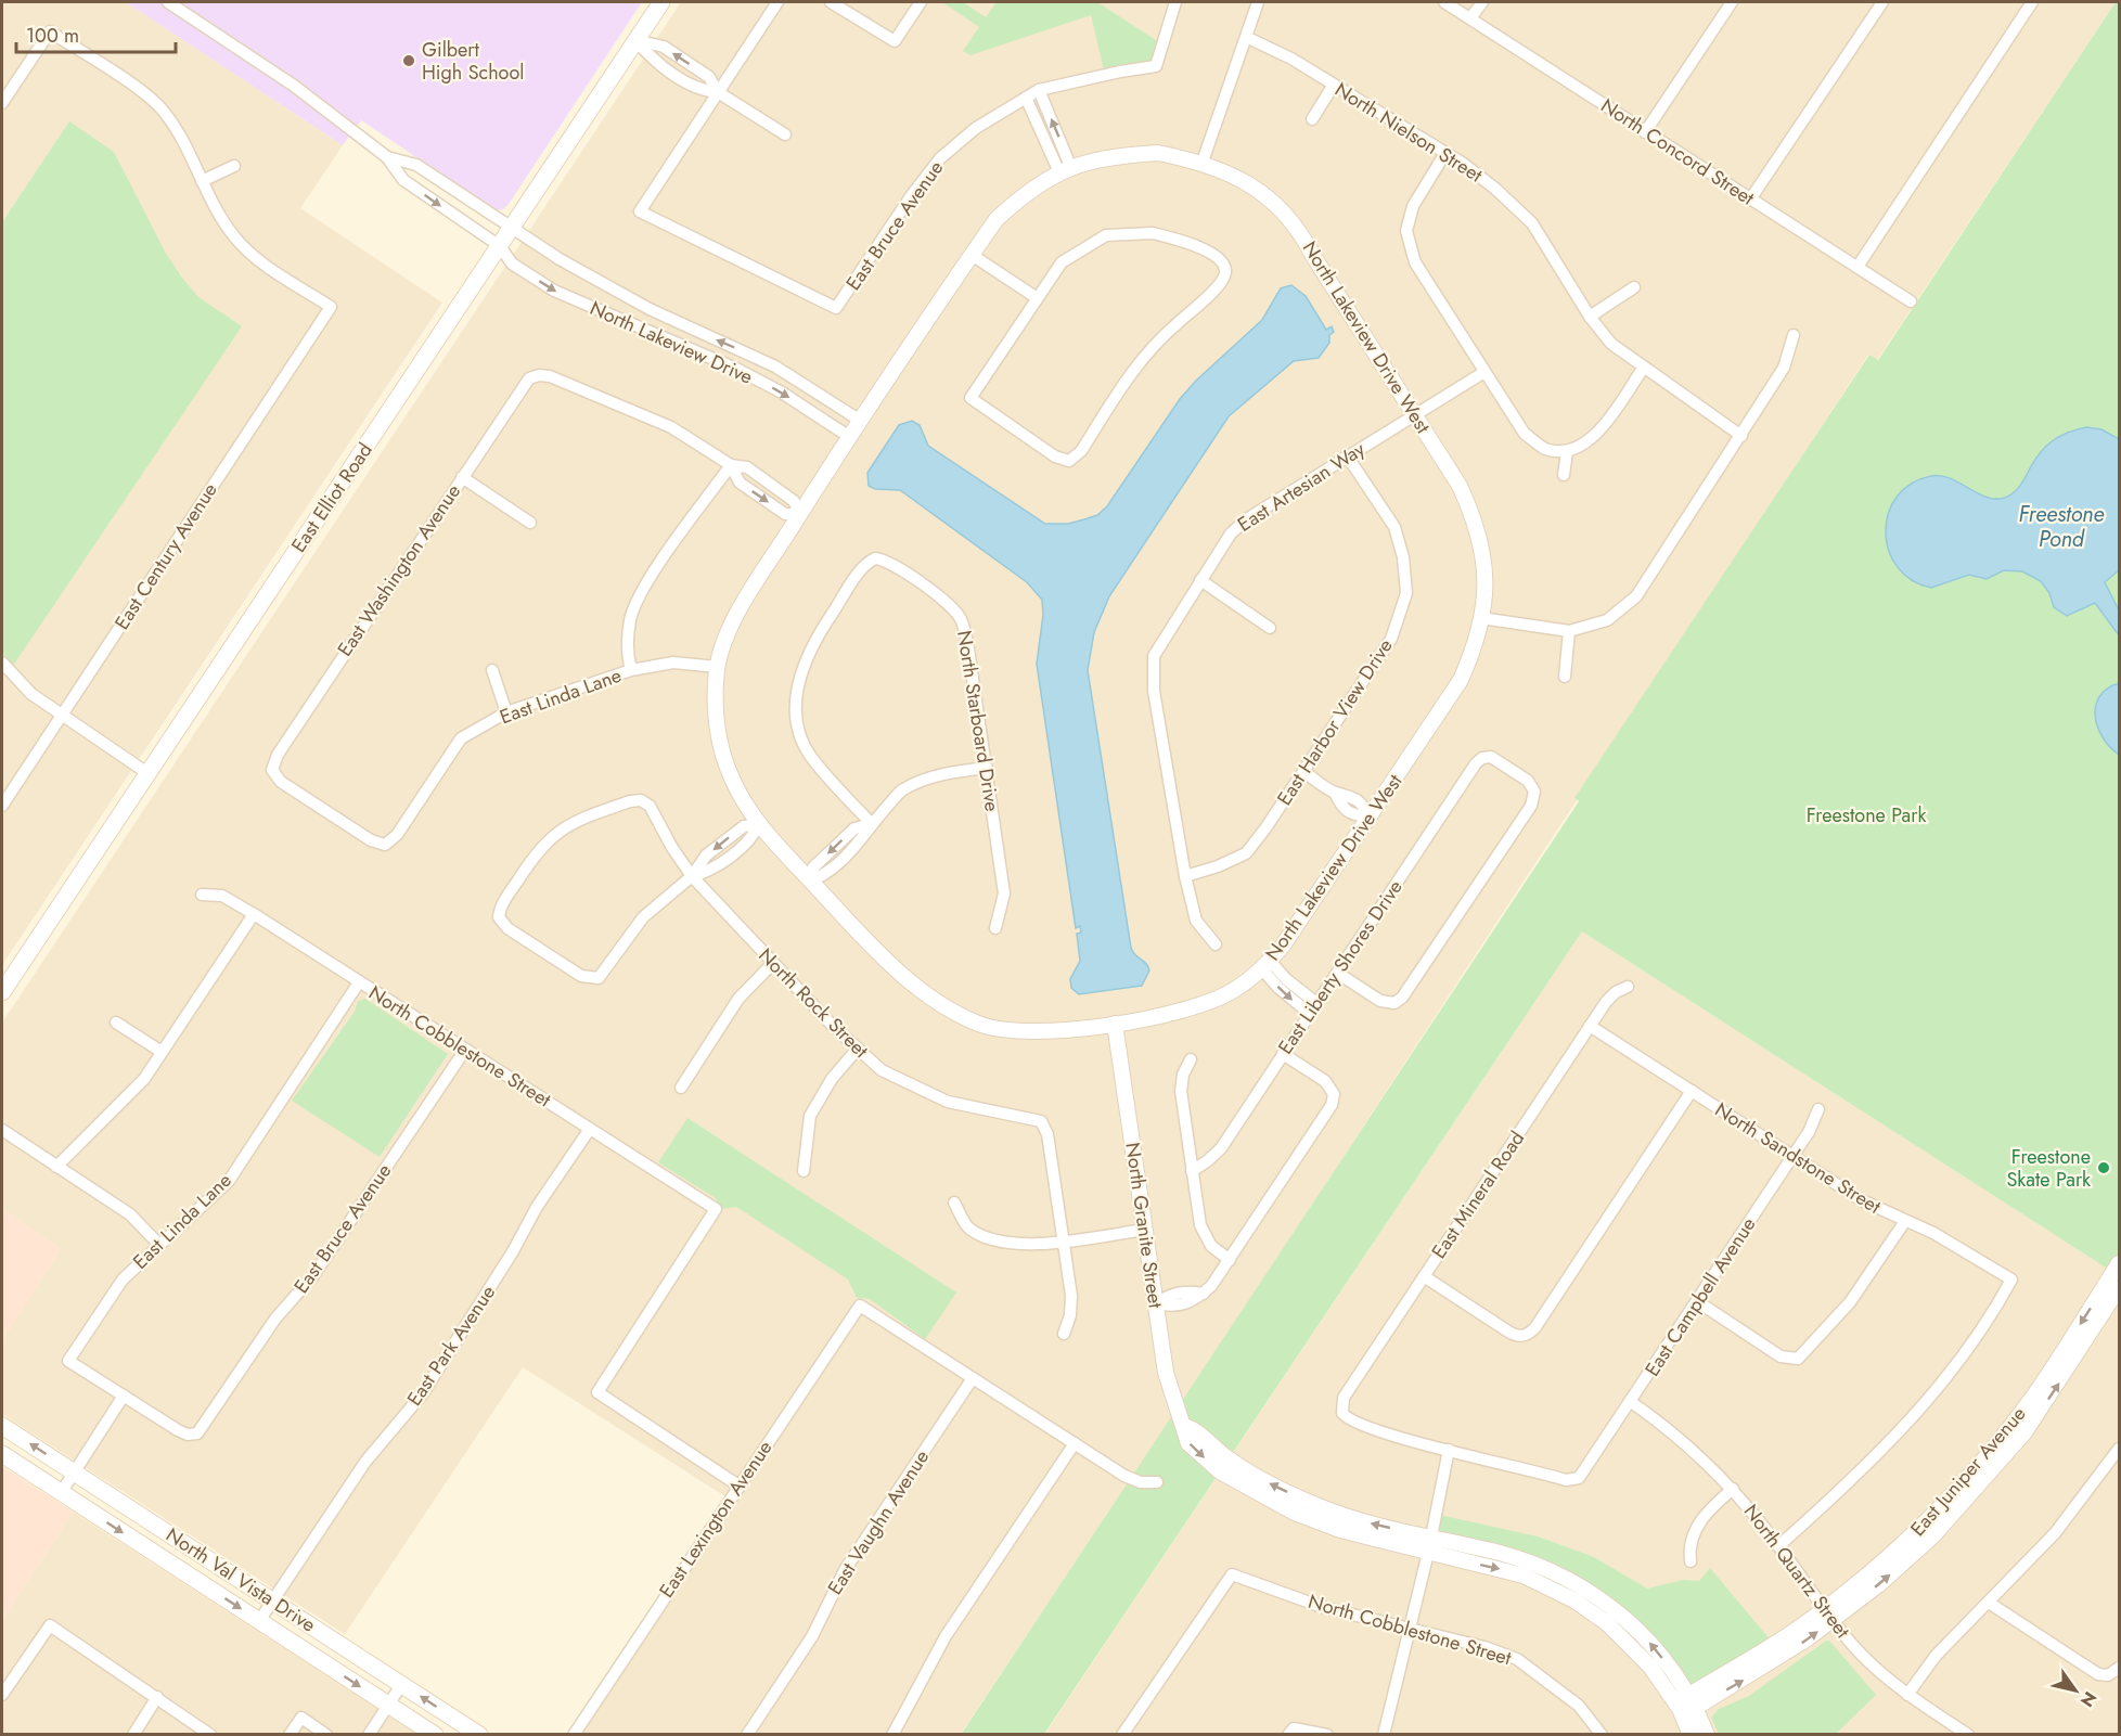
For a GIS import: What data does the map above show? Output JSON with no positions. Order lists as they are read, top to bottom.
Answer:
{
  "streets": {
    "main road": ["East Elliot Road", "North Val Vista Drive"],
    "street": [
      "North Nielson Street",
      "North Concord Street",
      "East Bruce Avenue",
      "North Lakeview Drive West",
      "North Lakeview Drive",
      "East Artesian Way",
      "East Century Avenue",
      "East Washington Avenue",
      "East Linda Lane",
      "North Starboard Drive",
      "East Harbor View Drive",
      "East Liberty Shores Drive",
      "North Rock Street",
      "North Cobblestone Street",
      "North Sandstone Street",
      "East Mineral Road",
      "North Granite Street",
      "East Campbell Avenue",
      "East Park Avenue",
      "East Juniper Avenue",
      "East Lexington Avenue",
      "East Vaughn Avenue",
      "North Quartz Street"
    ]
  },
  "crossings": [
    ["East Bruce Avenue", "East Linda Lane"],
    ["East Bruce Avenue", "North Cobblestone Street"],
    ["North Lakeview Drive West", "North Lakeview Drive"],
    ["North Lakeview Drive West", "East Artesian Way"],
    ["North Lakeview Drive West", "East Linda Lane"],
    ["North Lakeview Drive West", "North Granite Street"],
    ["North Lakeview Drive", "East Elliot Road"],
    ["East Artesian Way", "East Harbor View Drive"],
    ["East Washington Avenue", "East Linda Lane"],
    ["East Linda Lane", "North Cobblestone Street"],
    ["North Cobblestone Street", "East Park Avenue"],
    ["North Cobblestone Street", "East Lexington Avenue"],
    ["North Sandstone Street", "East Mineral Road"],
    ["North Sandstone Street", "East Campbell Avenue"],
    ["North Sandstone Street", "North Quartz Street"],
    ["East Mineral Road", "East Campbell Avenue"],
    ["East Campbell Avenue", "North Quartz Street"],
    ["East Park Avenue", "North Val Vista Drive"],
    ["East Juniper Avenue", "North Quartz Street"],
    ["East Lexington Avenue", "East Vaughn Avenue"]
  ],
  "water": ["Freestone Pond"],
  "parks": ["Freestone Park"],
  "places": ["Gilbert High School", "Freestone Skate Park"],
  "scale_bar": "100 m",
  "north": "bottom right"
}
